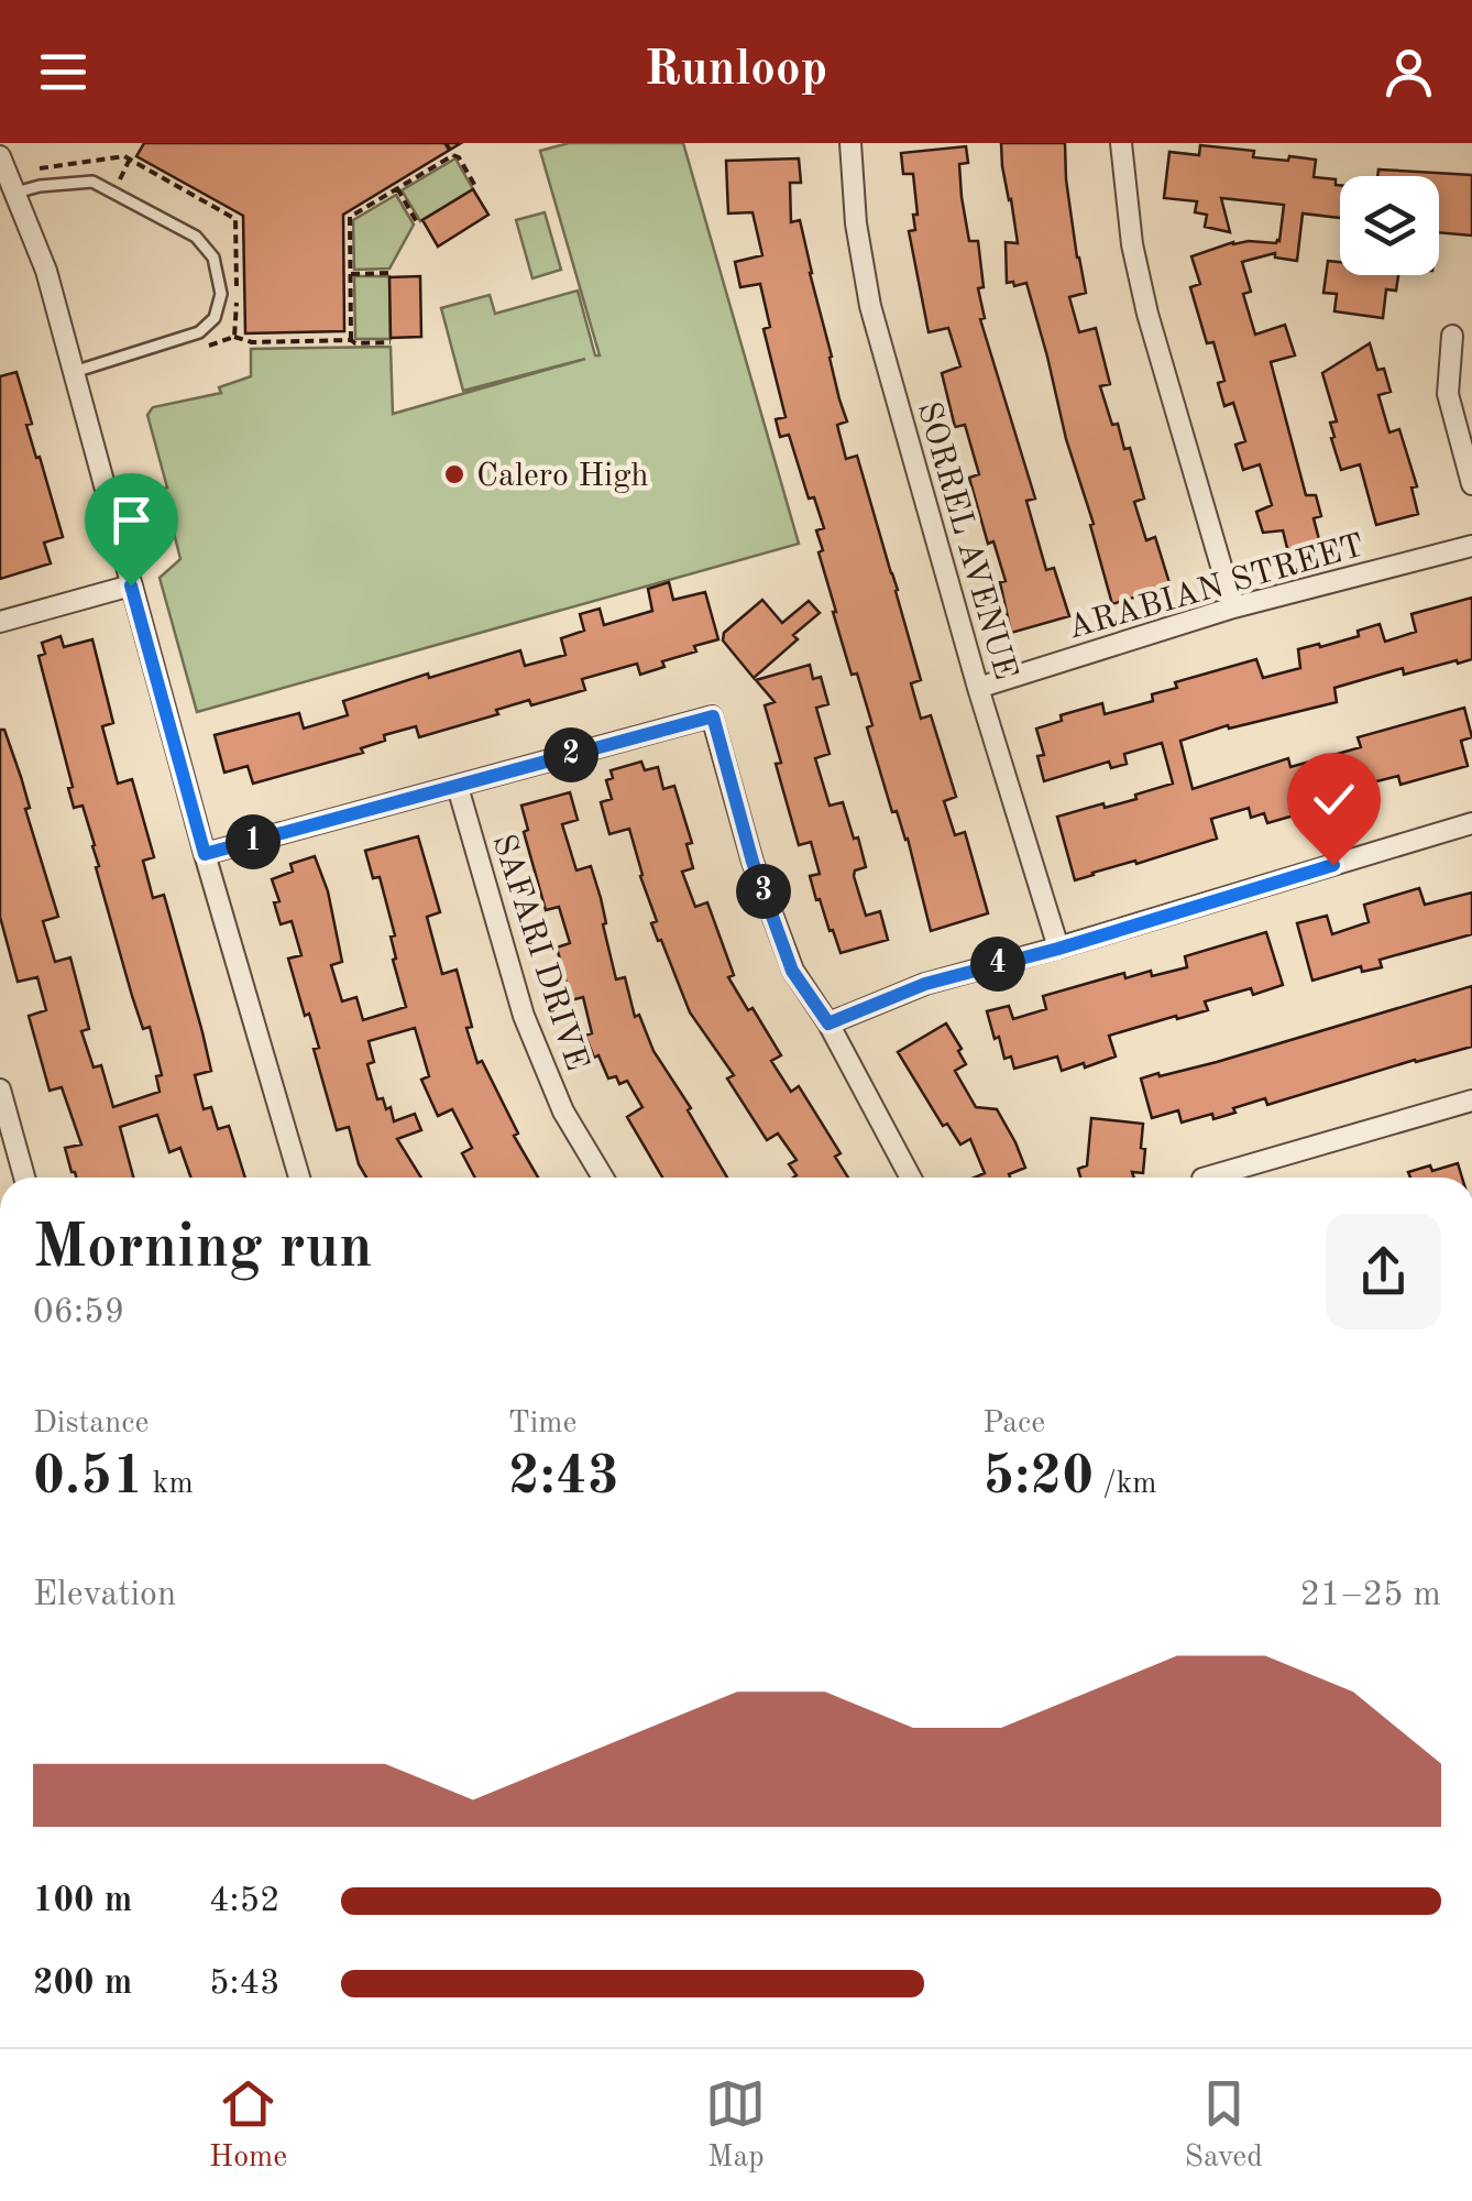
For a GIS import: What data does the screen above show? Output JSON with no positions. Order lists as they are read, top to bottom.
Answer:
{
  "streets": {
    "street": ["SORREL AVENUE", "ARABIAN STREET", "SAFARI DRIVE"]
  },
  "crossings": [
    ["SORREL AVENUE", "ARABIAN STREET"]
  ],
  "places": ["Calero High"],
  "page": {
    "header": "Runloop",
    "pins": [
      "2",
      "1",
      "3",
      "4"
    ],
    "heading": ["Morning run", "06:59"],
    "stats": [
      ["Distance", "0.51 km"],
      ["Time", "2:43"],
      ["Pace", "5:20 /km"]
    ],
    "chart": ["Elevation", "21–25 m"],
    "list": [
      {
        "name": "100 m",
        "note": "4:52"
      },
      {
        "name": "200 m",
        "note": "5:43"
      }
    ],
    "tabs": ["Home", "Map", "Saved"]
  }
}
